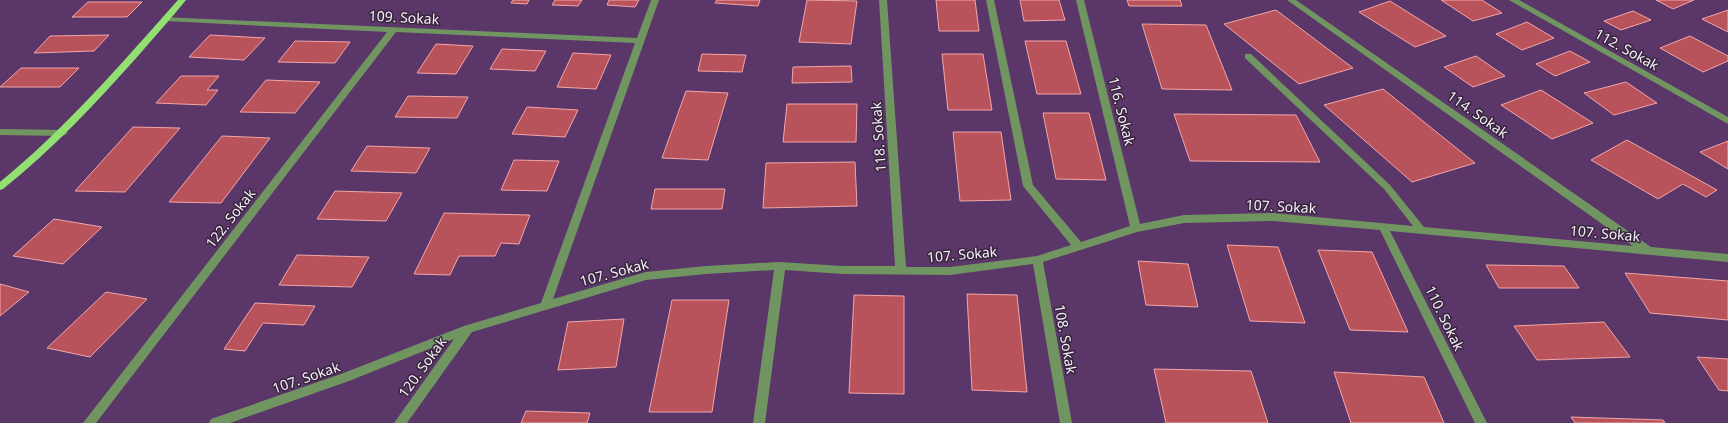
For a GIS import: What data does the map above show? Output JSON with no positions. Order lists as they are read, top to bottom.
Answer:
{
  "streets": {
    "street": [
      "109. Sokak",
      "112. Sokak",
      "116. Sokak",
      "114. Sokak",
      "118. Sokak",
      "107. Sokak",
      "122. Sokak",
      "110. Sokak",
      "108. Sokak",
      "120. Sokak"
    ]
  },
  "crossings": [
    ["109. Sokak", "122. Sokak"],
    ["116. Sokak", "107. Sokak"],
    ["114. Sokak", "107. Sokak"],
    ["118. Sokak", "107. Sokak"],
    ["107. Sokak", "110. Sokak"],
    ["107. Sokak", "108. Sokak"],
    ["107. Sokak", "120. Sokak"]
  ]
}
